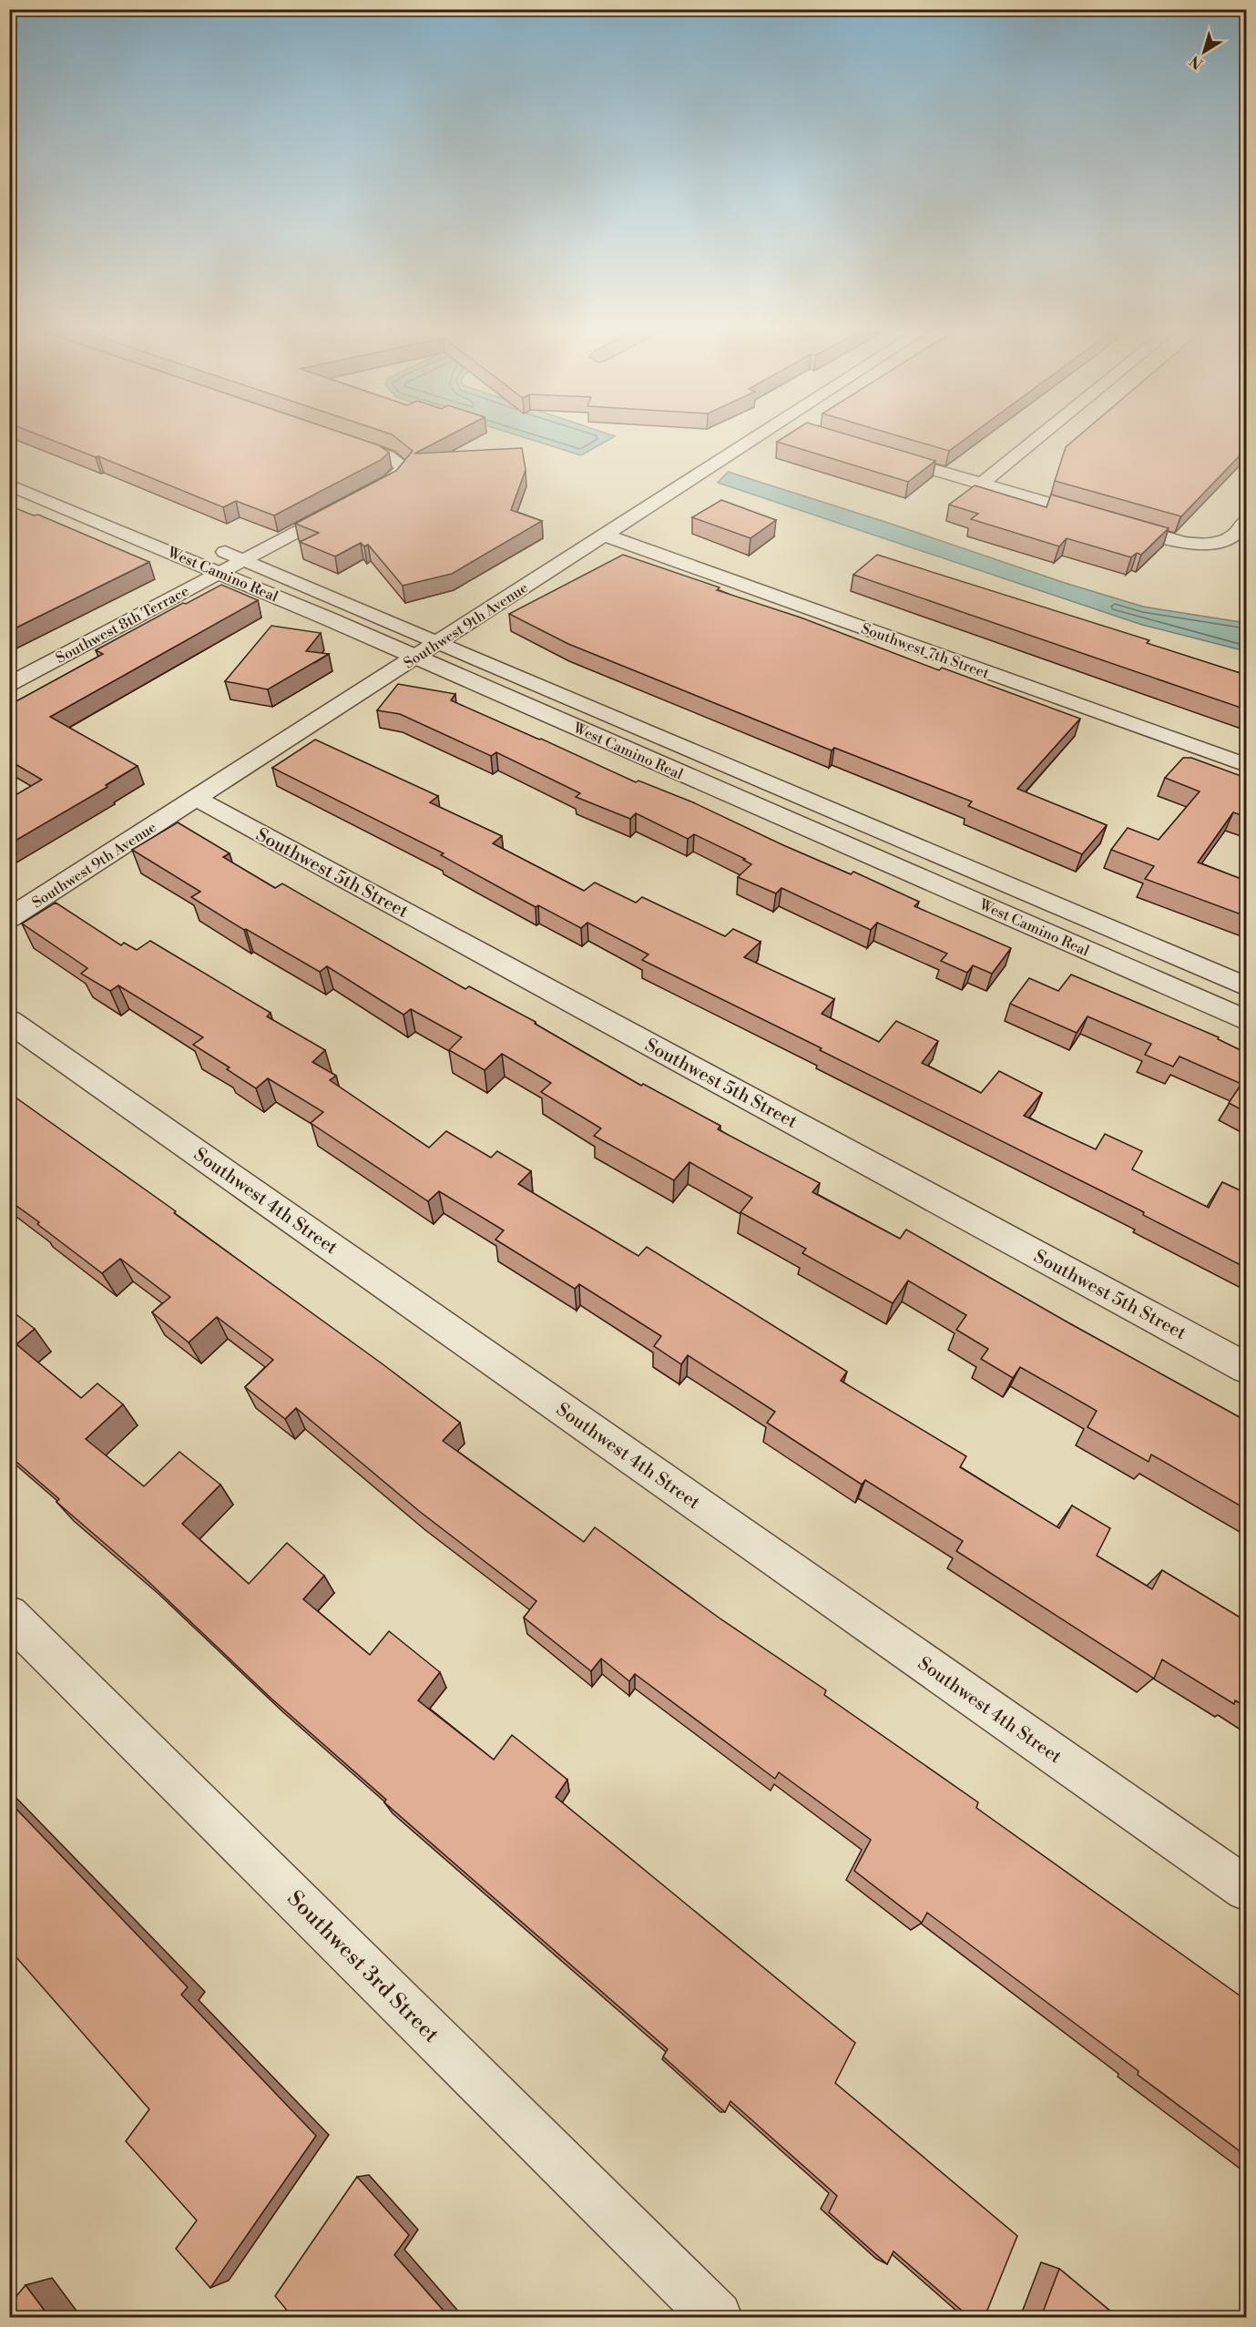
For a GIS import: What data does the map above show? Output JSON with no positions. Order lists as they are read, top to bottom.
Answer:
{
  "streets": {
    "street": [
      "West Camino Real",
      "Southwest 8th Terrace",
      "Southwest 9th Avenue",
      "Southwest 7th Street",
      "Southwest 5th Street",
      "Southwest 4th Street",
      "Southwest 3rd Street"
    ]
  },
  "crossings": [
    ["West Camino Real", "Southwest 8th Terrace"],
    ["West Camino Real", "Southwest 9th Avenue"],
    ["Southwest 9th Avenue", "Southwest 7th Street"],
    ["Southwest 9th Avenue", "Southwest 5th Street"]
  ],
  "north": "bottom left"
}
